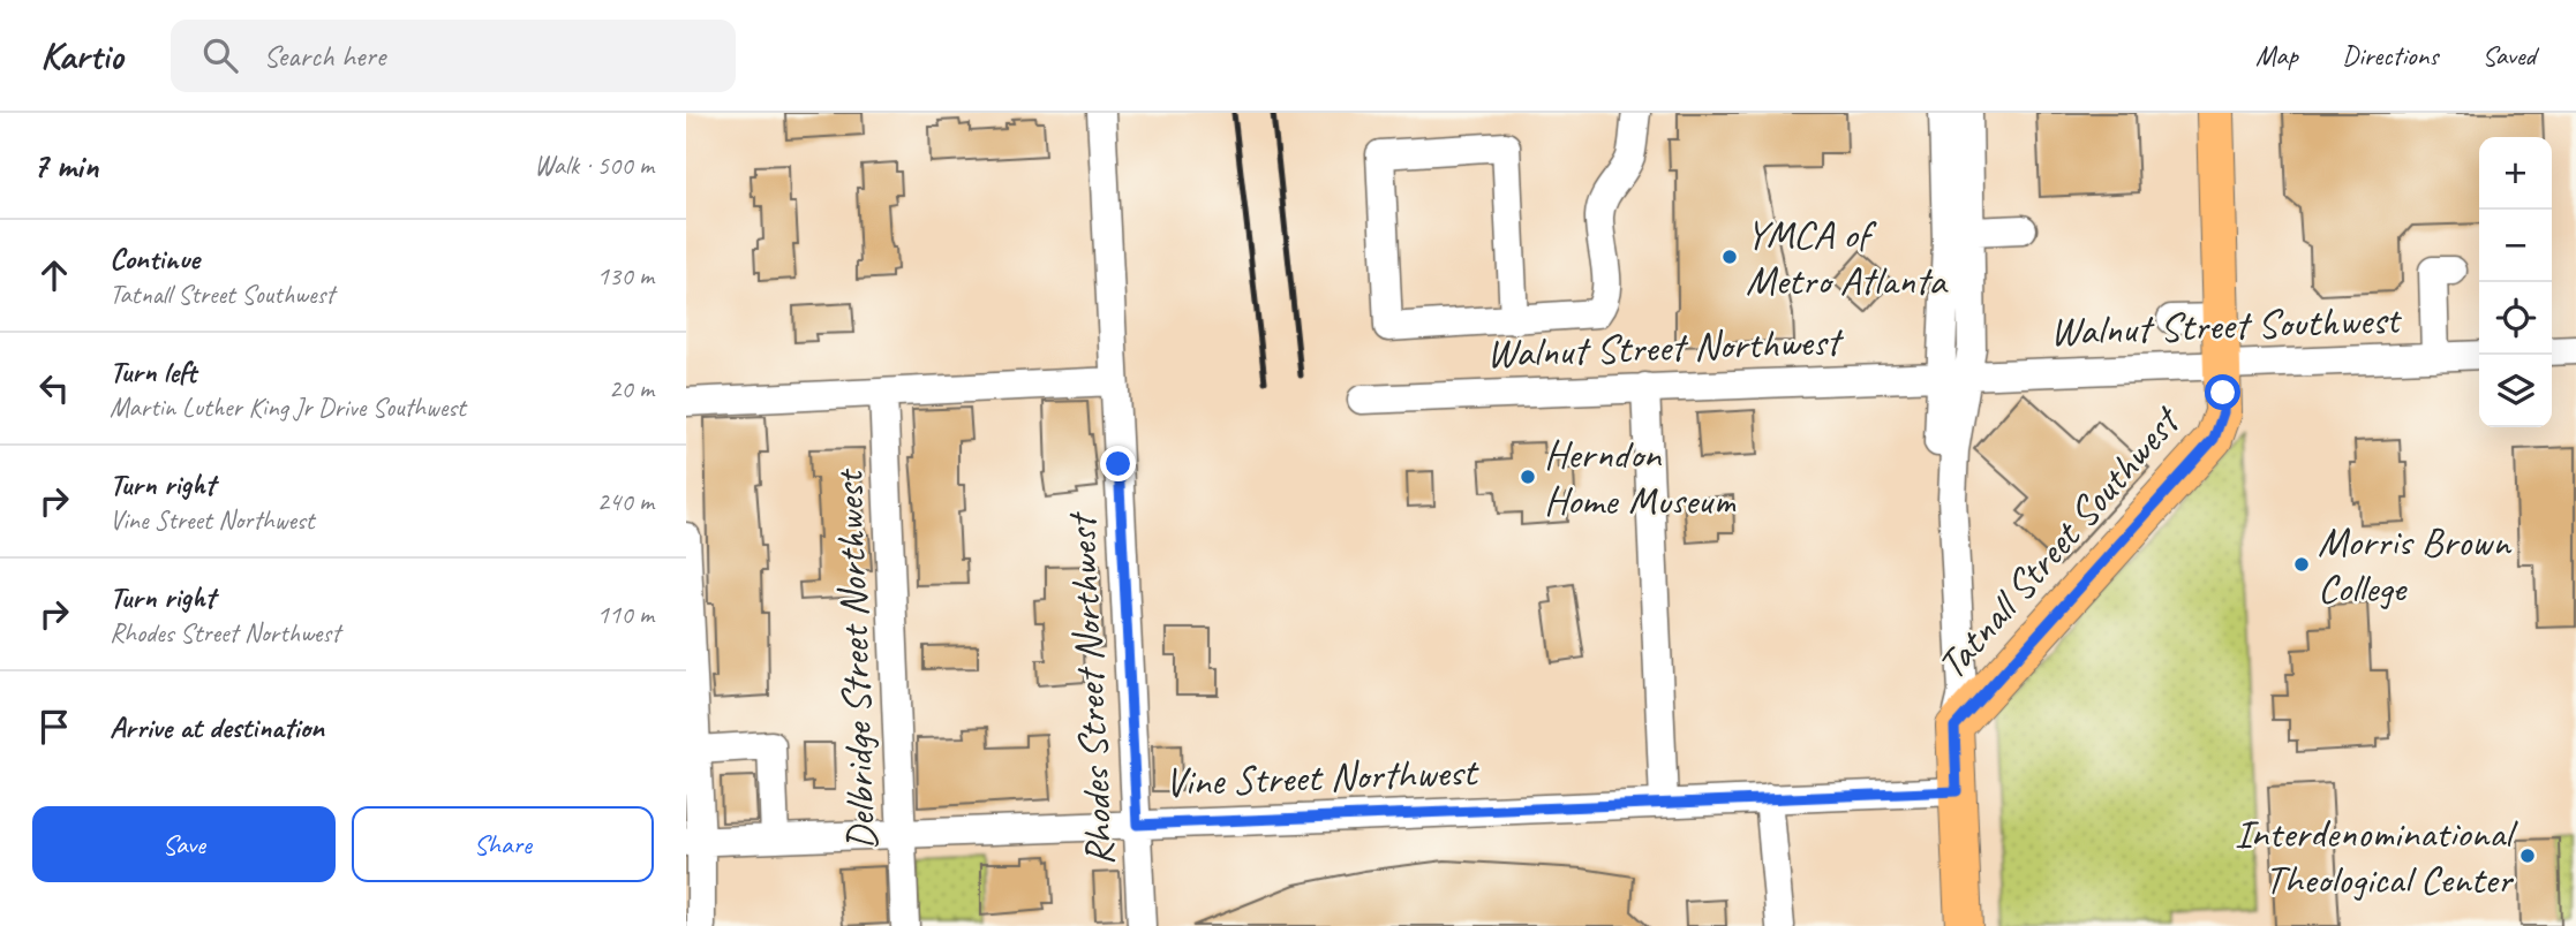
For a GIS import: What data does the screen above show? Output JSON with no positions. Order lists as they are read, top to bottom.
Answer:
{
  "streets": {
    "main road": ["Tatnall Street Southwest"],
    "street": [
      "Walnut Street Southwest",
      "Walnut Street Northwest",
      "Delbridge Street Northwest",
      "Rhodes Street Northwest",
      "Vine Street Northwest"
    ]
  },
  "crossings": [
    ["Walnut Street Southwest", "Walnut Street Northwest"],
    ["Walnut Street Southwest", "Tatnall Street Southwest"],
    ["Delbridge Street Northwest", "Vine Street Northwest"],
    ["Rhodes Street Northwest", "Vine Street Northwest"]
  ],
  "places": [
    "YMCA of Metro Atlanta",
    "Herndon Home Museum",
    "Morris Brown College",
    "Interdenominational Theological Center"
  ],
  "page": {
    "header": "Kartio",
    "search": "Search here",
    "nav": ["Map", "Directions", "Saved"],
    "heading": ["7 min", "Walk · 500 m"],
    "map_buttons": ["+", "−"],
    "list": [
      ["Continue", "Tatnall Street Southwest", "130 m"],
      ["Turn left", "Martin Luther King Jr Drive Southwest", "20 m"],
      ["Turn right", "Vine Street Northwest", "240 m"],
      ["Turn right", "Rhodes Street Northwest", "110 m"],
      "Arrive at destination"
    ],
    "buttons": ["Save", "Share"]
  }
}
